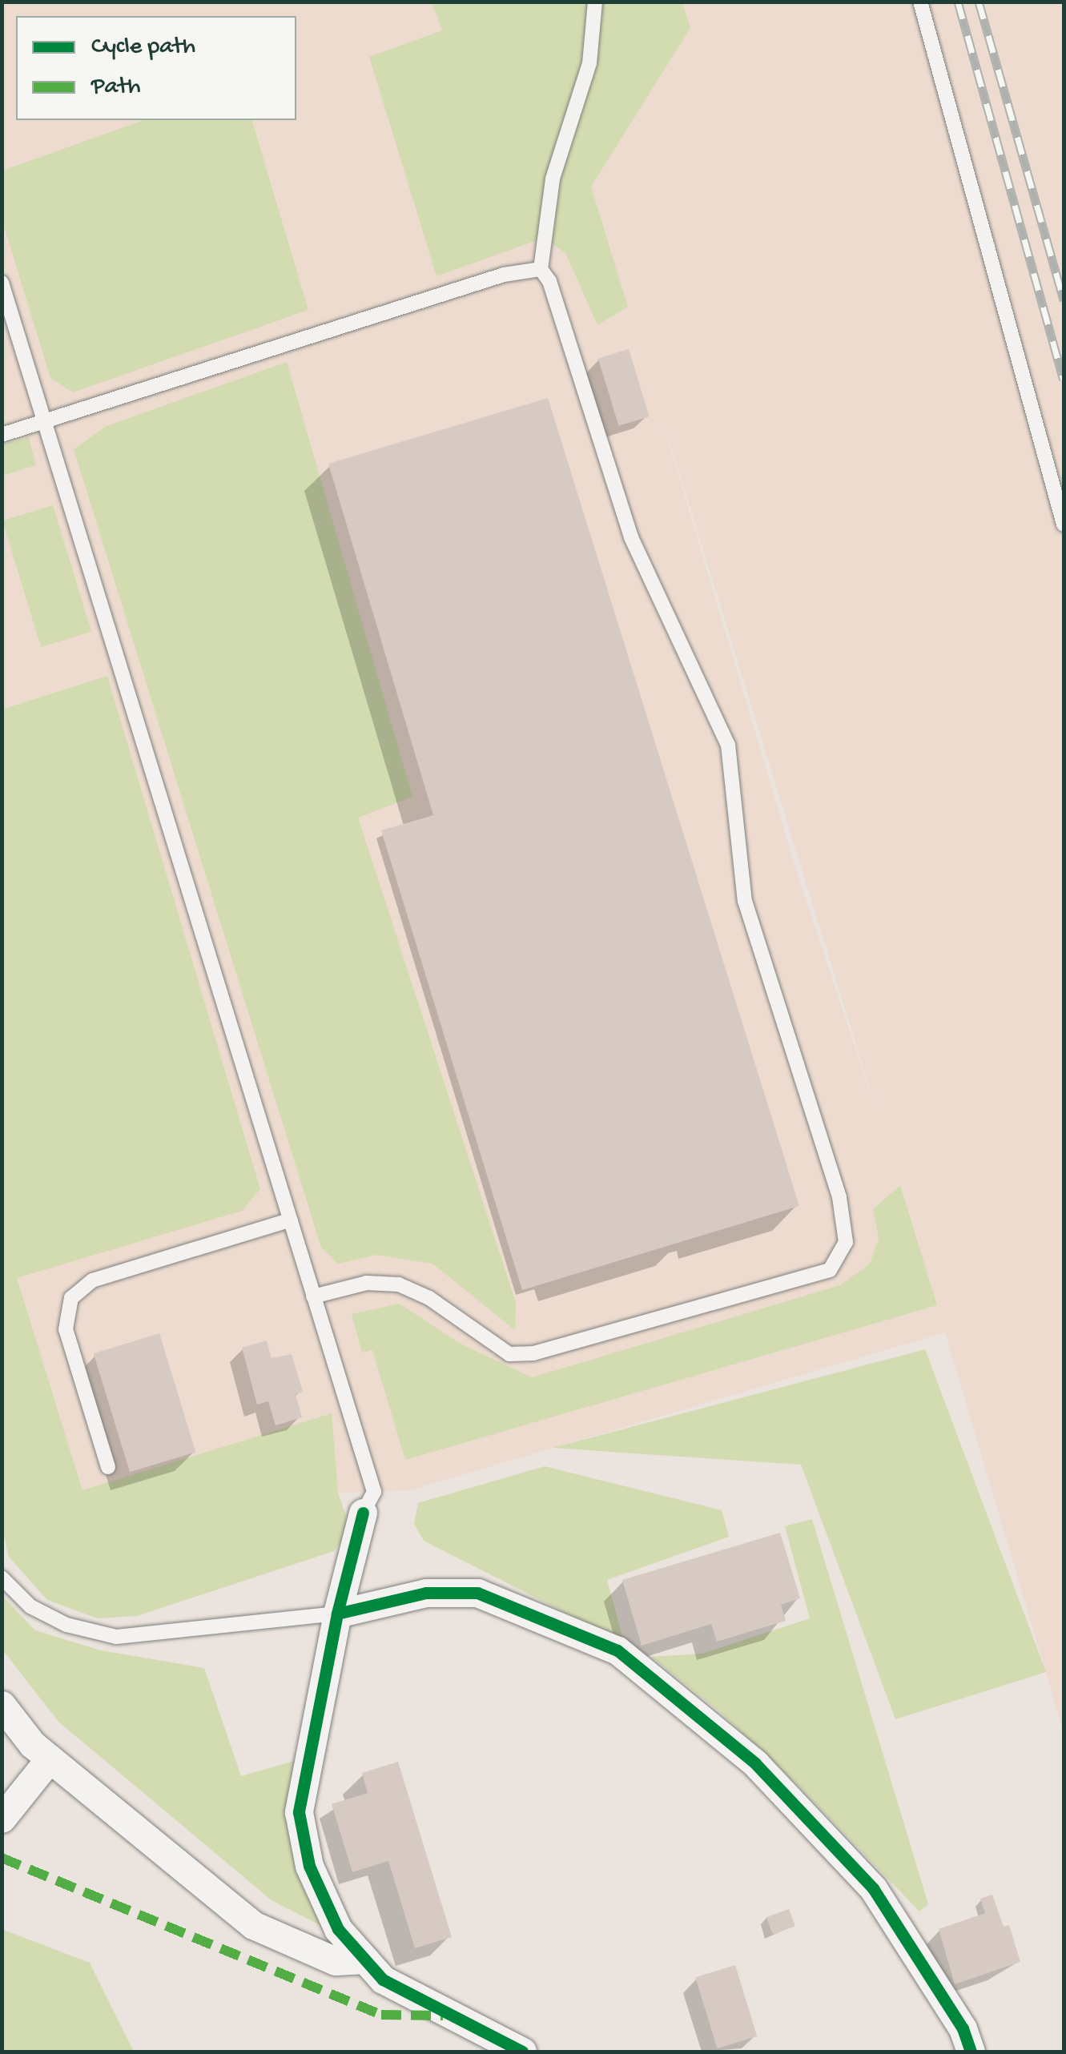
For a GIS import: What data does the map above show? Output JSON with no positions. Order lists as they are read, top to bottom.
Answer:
{
  "legend": ["Cycle path", "Path"]
}
